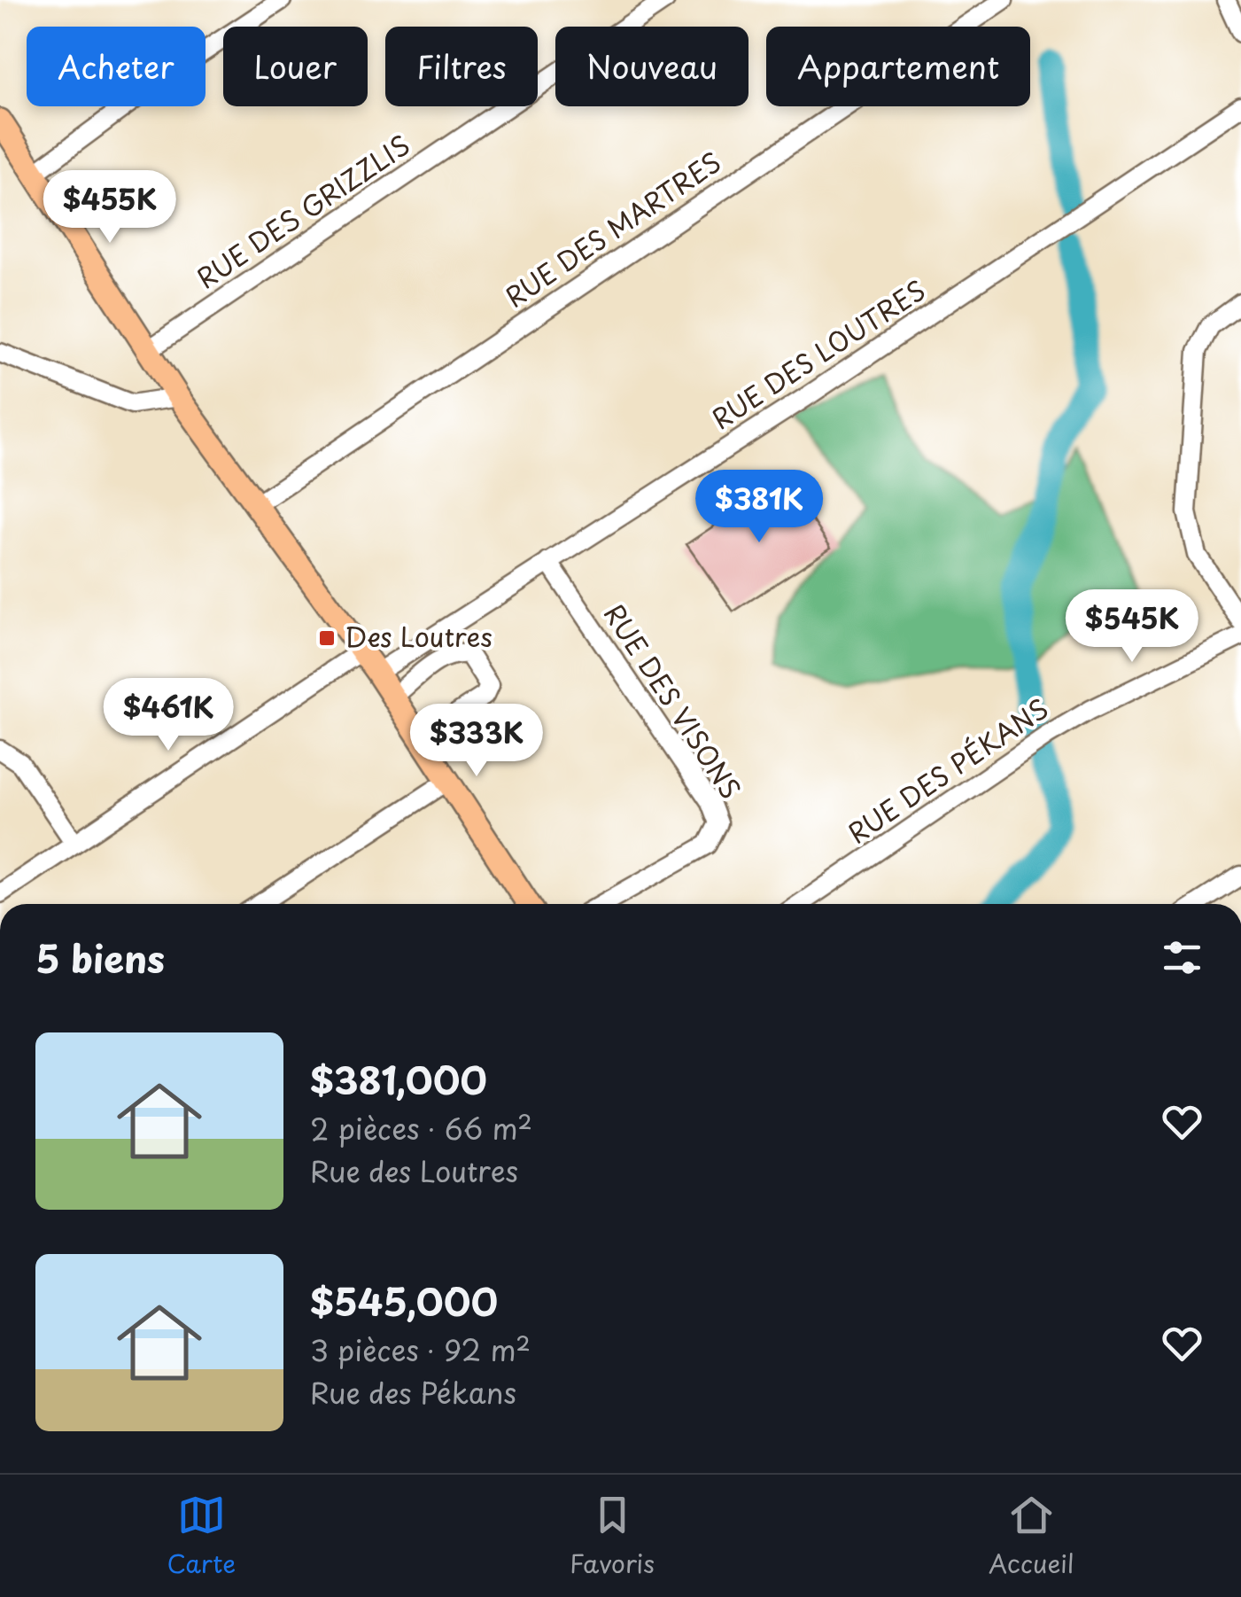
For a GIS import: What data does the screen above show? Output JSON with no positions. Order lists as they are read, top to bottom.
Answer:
{
  "streets": {
    "street": [
      "RUE DES GRIZZLIS",
      "RUE DES MARTRES",
      "RUE DES LOUTRES",
      "RUE DES VISONS",
      "RUE DES PÉKANS"
    ]
  },
  "crossings": [
    ["RUE DES LOUTRES", "RUE DES VISONS"]
  ],
  "places": {
    "transit": ["Des Loutres"]
  },
  "page": {
    "chip": [
      "Acheter",
      "Louer",
      "Filtres",
      "Nouveau",
      "Appartement"
    ],
    "price": [
      "$455K",
      "$381K",
      "$545K",
      "$461K",
      "$333K"
    ],
    "heading": "5 biens",
    "list": [
      {
        "name": "$381,000",
        "note": "2 pièces · 66 m² · Rue des Loutres"
      },
      {
        "name": "$545,000",
        "note": "3 pièces · 92 m² · Rue des Pékans"
      }
    ],
    "tabs": ["Carte", "Favoris", "Accueil"]
  }
}
